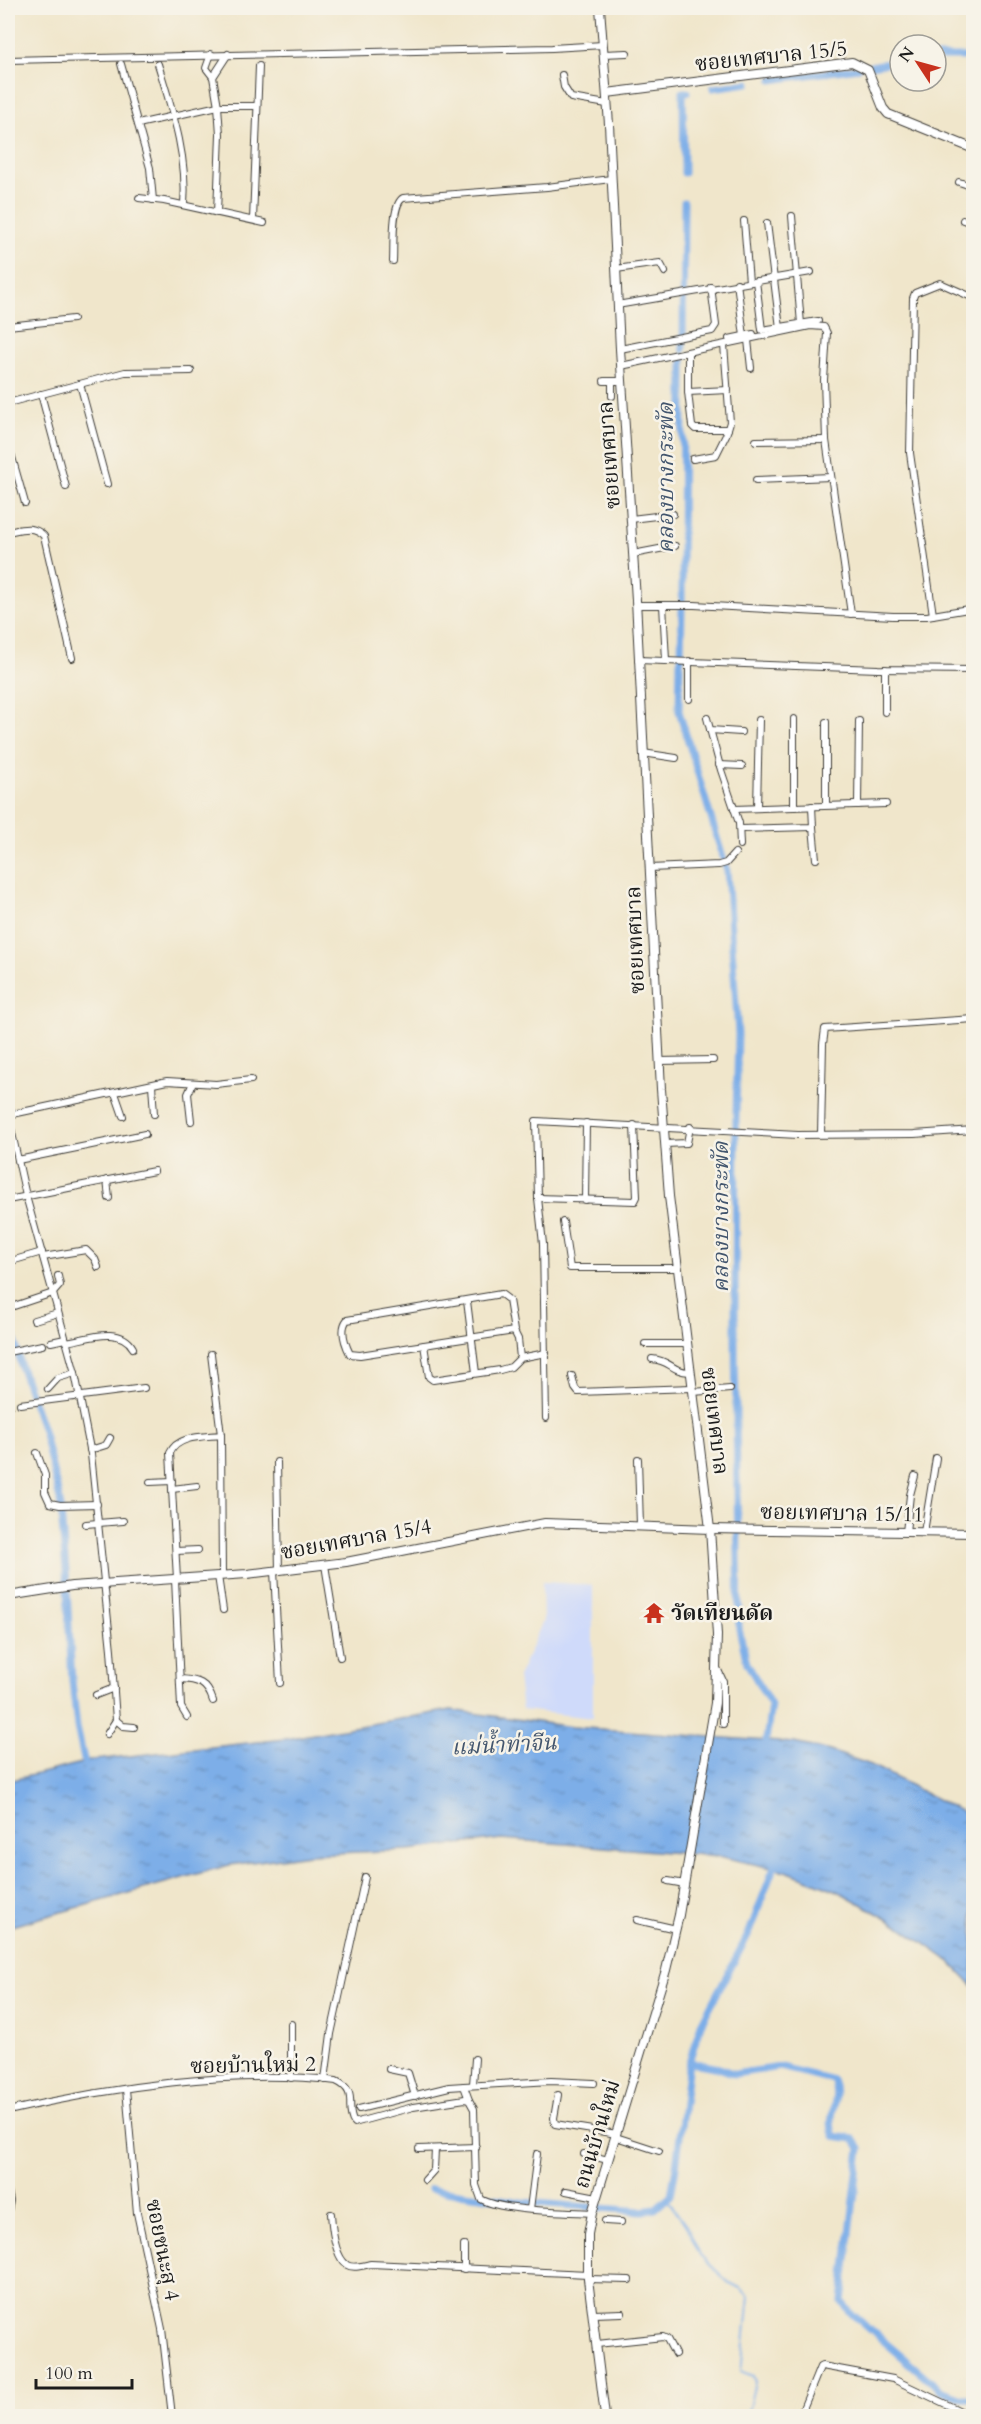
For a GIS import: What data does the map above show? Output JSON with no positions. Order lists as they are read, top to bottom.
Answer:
{
  "streets": {
    "street": [
      "ซอยเทศบาล 15/5",
      "ซอยเทศบาล",
      "ซอยเทศบาล 15/11",
      "ซอยเทศบาล 15/4",
      "ซอยบ้านใหม่ 2",
      "ถนนบ้านใหม่",
      "ซอยชนะสุ 4"
    ]
  },
  "crossings": [
    ["ซอยเทศบาล 15/5", "ซอยเทศบาล"],
    ["ซอยเทศบาล", "ซอยเทศบาล 15/11"],
    ["ซอยเทศบาล", "ซอยเทศบาล 15/4"],
    ["ซอยเทศบาล", "ถนนบ้านใหม่"],
    ["ซอยเทศบาล 15/11", "ซอยเทศบาล 15/4"],
    ["ซอยบ้านใหม่ 2", "ซอยชนะสุ 4"]
  ],
  "water": ["คลองบางกระพัด", "แม่น้ำท่าจีน"],
  "places": {
    "temple": ["วัดเทียนดัด"]
  },
  "scale_bar": "100 m",
  "north": "top left"
}
